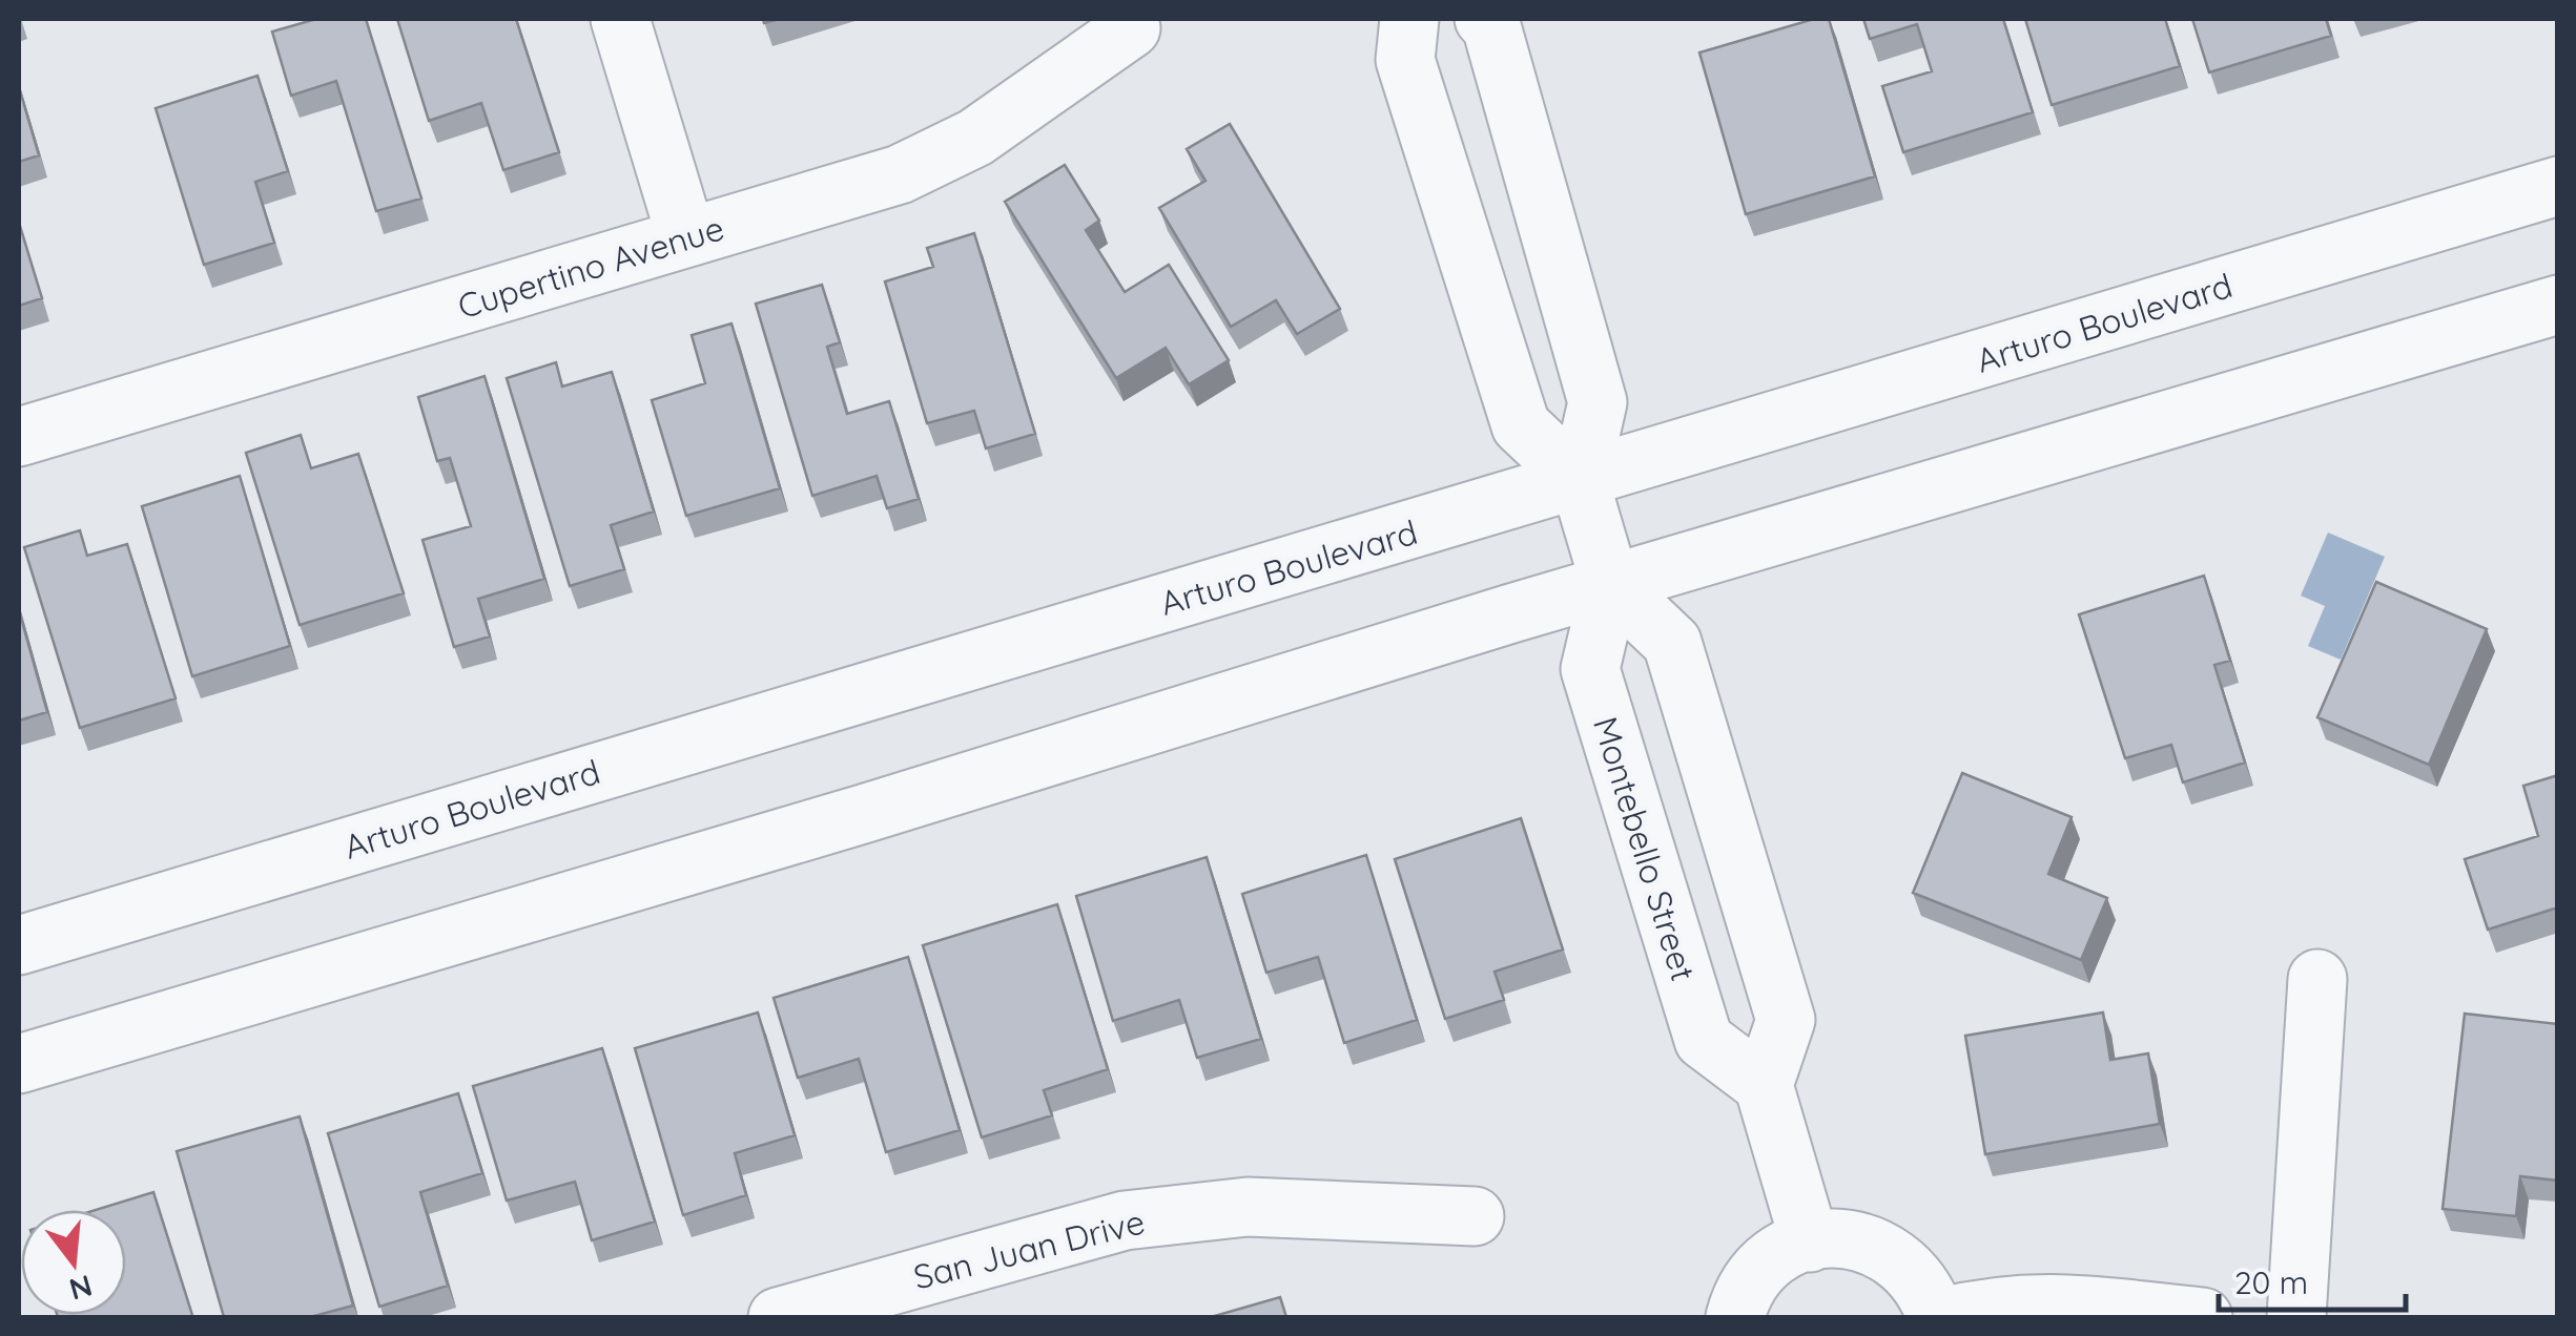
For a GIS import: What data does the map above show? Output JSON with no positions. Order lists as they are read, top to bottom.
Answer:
{
  "streets": {
    "street": [
      "Cupertino Avenue",
      "Arturo Boulevard",
      "Montebello Street",
      "San Juan Drive"
    ]
  },
  "crossings": [
    ["Arturo Boulevard", "Montebello Street"]
  ],
  "scale_bar": "20 m",
  "north": "bottom"
}
